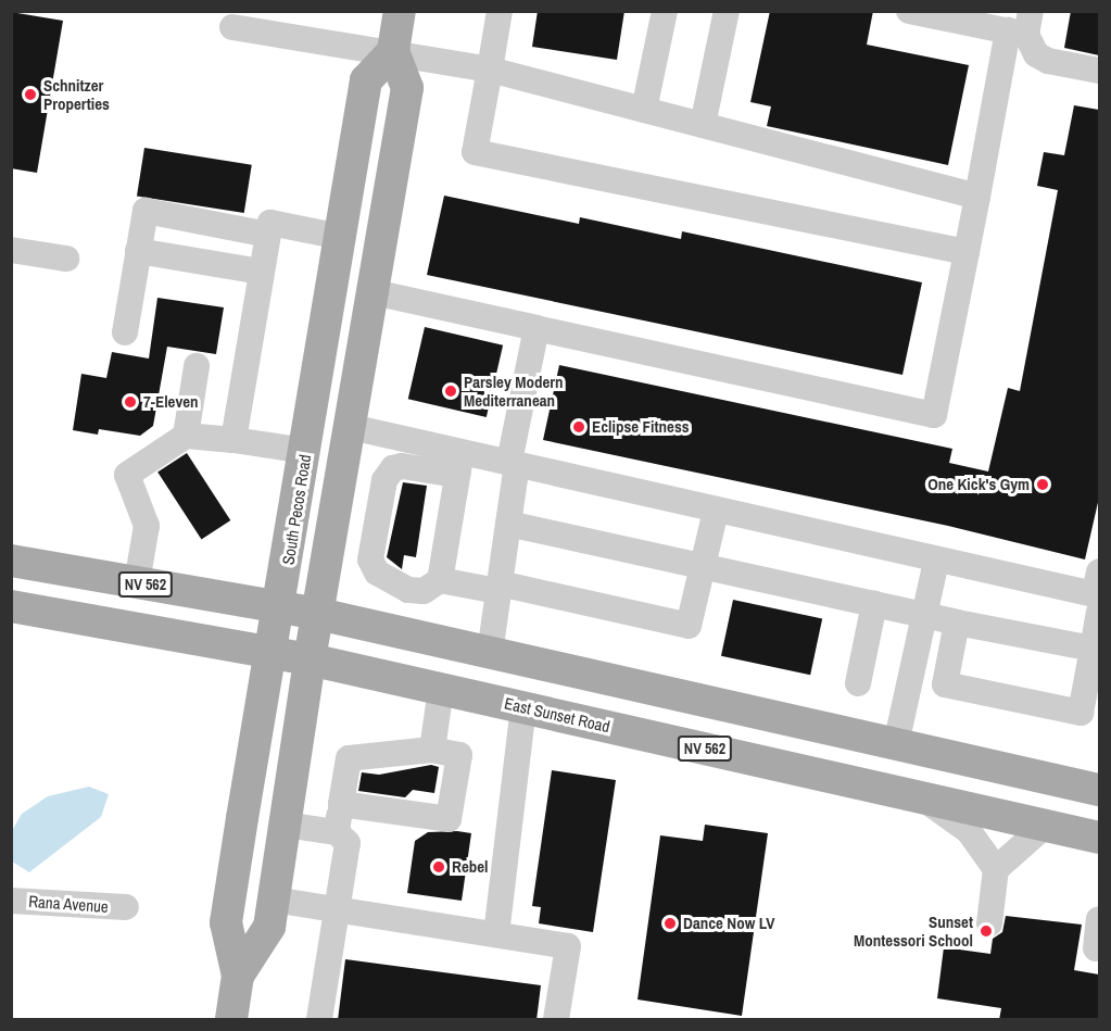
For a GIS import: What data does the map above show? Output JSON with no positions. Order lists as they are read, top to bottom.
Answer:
{
  "streets": {
    "main road": ["South Pecos Road", "NV 562", "East Sunset Road"],
    "street": ["Rana Avenue"]
  },
  "crossings": [
    ["South Pecos Road", "NV 562"],
    ["South Pecos Road", "East Sunset Road"]
  ],
  "places": [
    "Schnitzer Properties",
    "Parsley Modern Mediterranean",
    "7-Eleven",
    "Eclipse Fitness",
    "One Kick's Gym",
    "Rebel",
    "Dance Now LV",
    "Sunset Montessori School"
  ]
}
